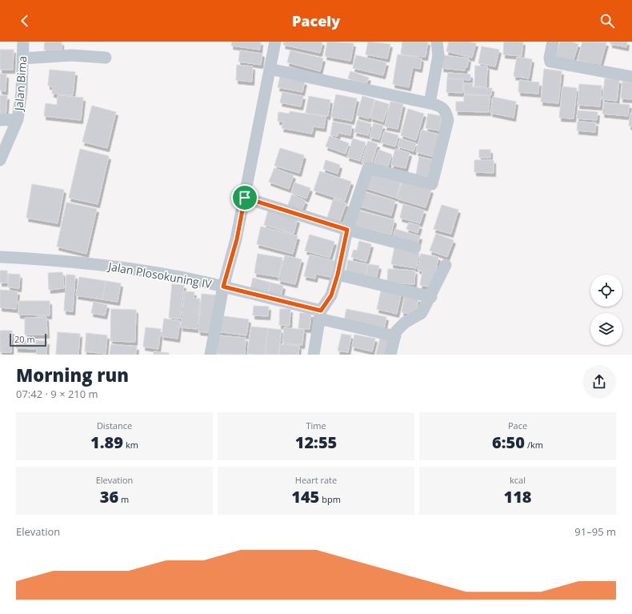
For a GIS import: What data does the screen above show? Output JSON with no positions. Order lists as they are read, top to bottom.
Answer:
{
  "streets": {
    "street": ["Jalan Bima", "Jalan Plosokuning IV"]
  },
  "scale_bar": "20 m",
  "page": {
    "header": "Pacely",
    "scale": "20 m",
    "heading": ["Morning run", "07:42 · 9 × 210 m"],
    "stats": [
      ["Distance", "1.89 km"],
      ["Time", "12:55"],
      ["Pace", "6:50 /km"],
      ["Elevation", "36 m"],
      ["Heart rate", "145 bpm"],
      ["kcal", "118"]
    ],
    "chart": ["Elevation", "91–95 m"]
  }
}
